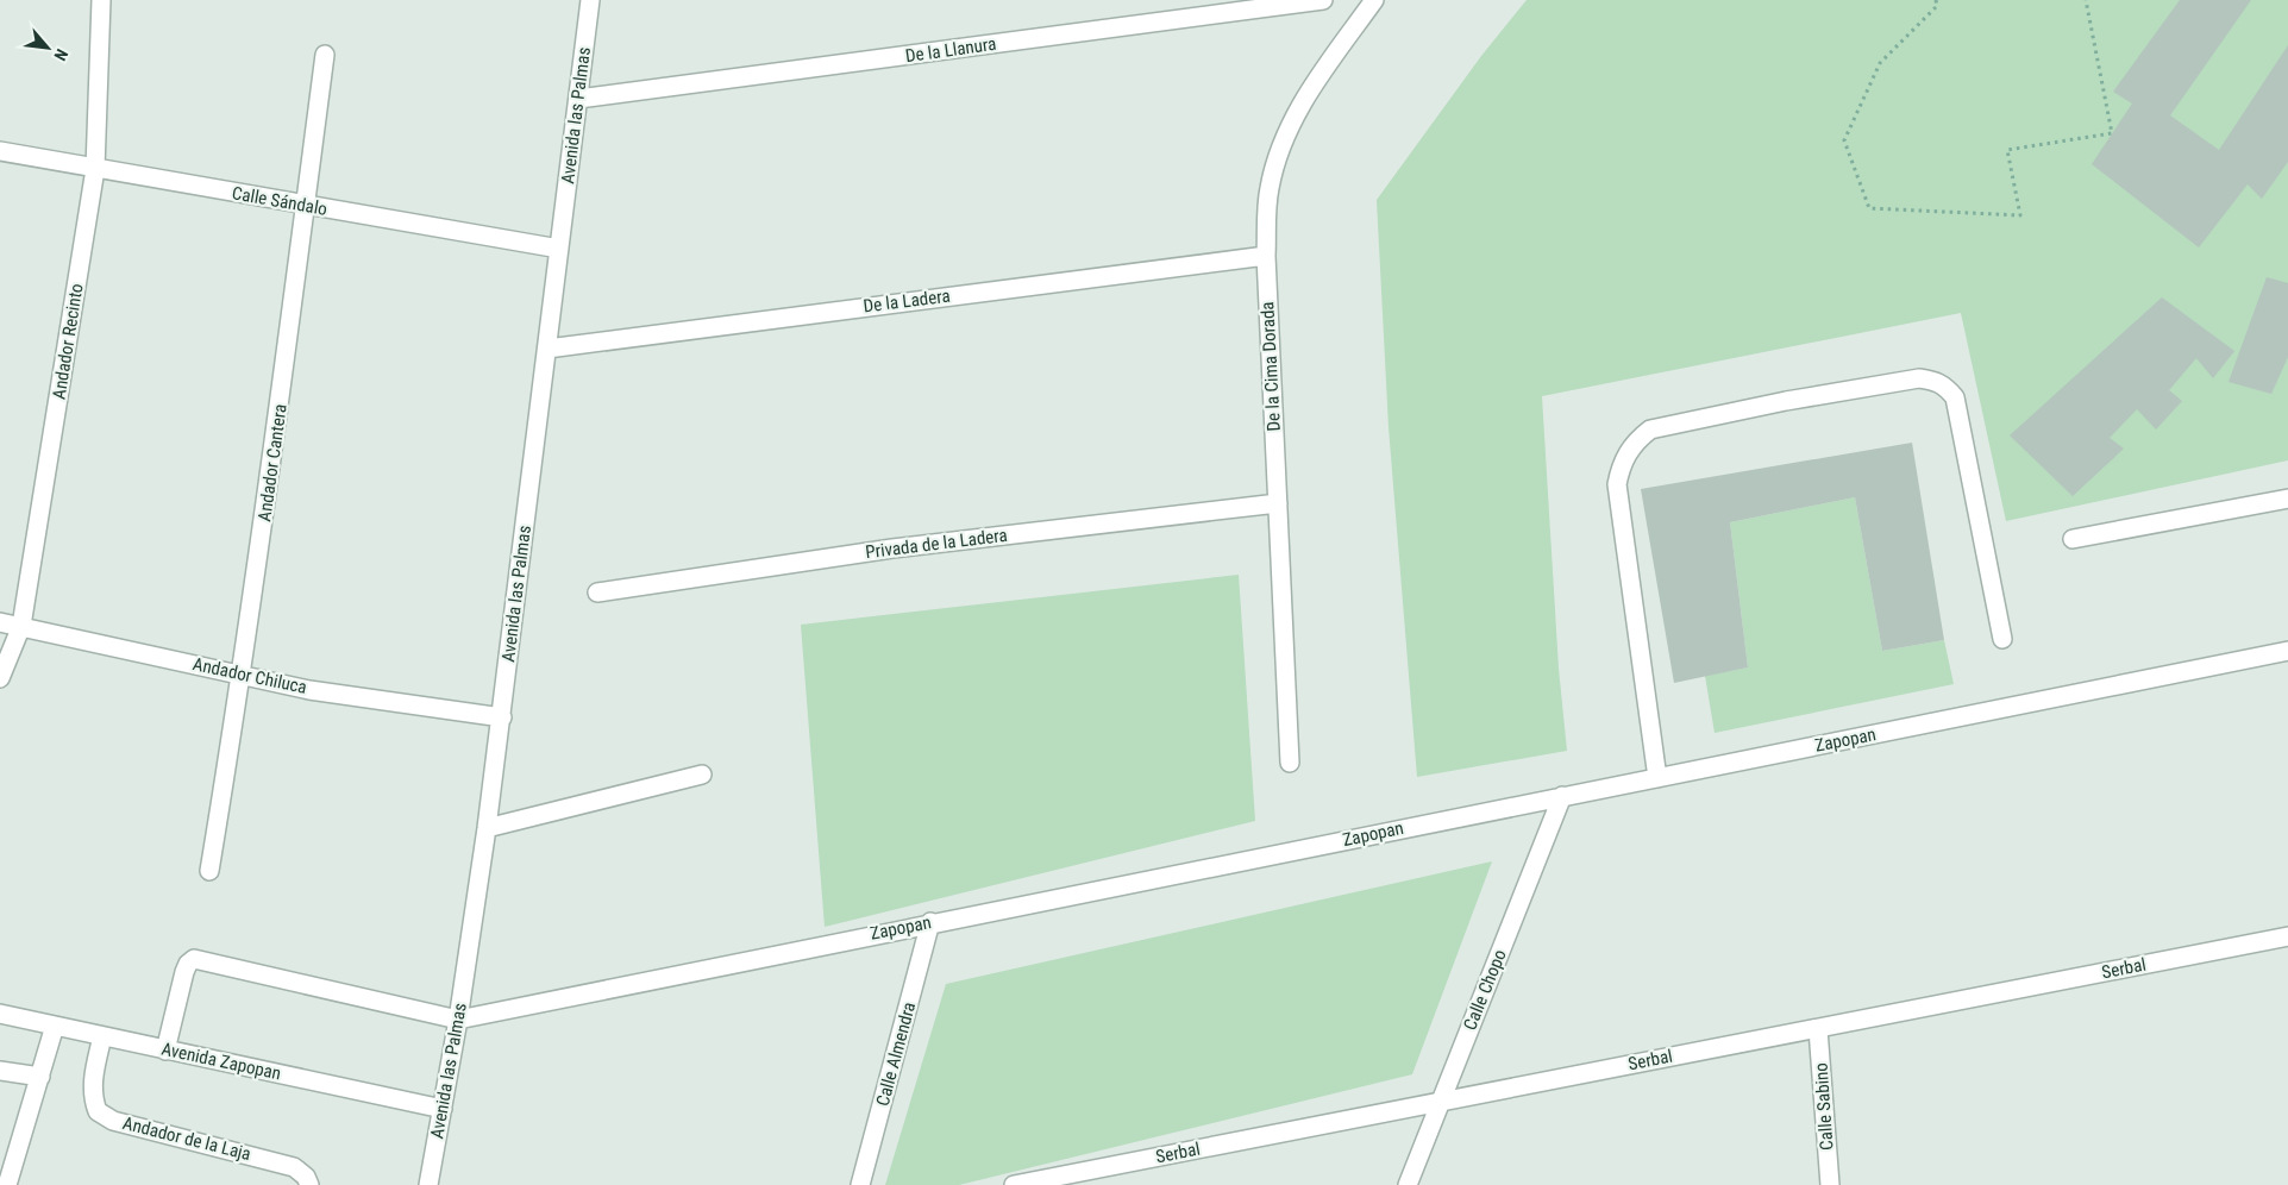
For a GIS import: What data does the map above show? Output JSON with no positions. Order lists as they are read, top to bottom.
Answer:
{
  "streets": {
    "street": [
      "De la Llanura",
      "Avenida las Palmas",
      "Calle Sándalo",
      "De la Ladera",
      "Andador Recinto",
      "De la Cima Dorada",
      "Andador Cantera",
      "Privada de la Ladera",
      "Andador Chiluca",
      "Zapopan",
      "Serbal",
      "Calle Chopo",
      "Calle Almendra",
      "Avenida Zapopan",
      "Calle Sabino",
      "Andador de la Laja"
    ]
  },
  "crossings": [
    ["De la Llanura", "Avenida las Palmas"],
    ["Avenida las Palmas", "Calle Sándalo"],
    ["Avenida las Palmas", "De la Ladera"],
    ["Avenida las Palmas", "Andador Chiluca"],
    ["Avenida las Palmas", "Zapopan"],
    ["Avenida las Palmas", "Avenida Zapopan"],
    ["Calle Sándalo", "Andador Recinto"],
    ["Calle Sándalo", "Andador Cantera"],
    ["De la Ladera", "De la Cima Dorada"],
    ["Andador Recinto", "Andador Chiluca"],
    ["De la Cima Dorada", "Privada de la Ladera"],
    ["Andador Cantera", "Andador Chiluca"],
    ["Zapopan", "Calle Chopo"],
    ["Zapopan", "Calle Almendra"],
    ["Serbal", "Calle Chopo"],
    ["Serbal", "Calle Sabino"],
    ["Avenida Zapopan", "Andador de la Laja"]
  ],
  "north": "bottom right"
}
